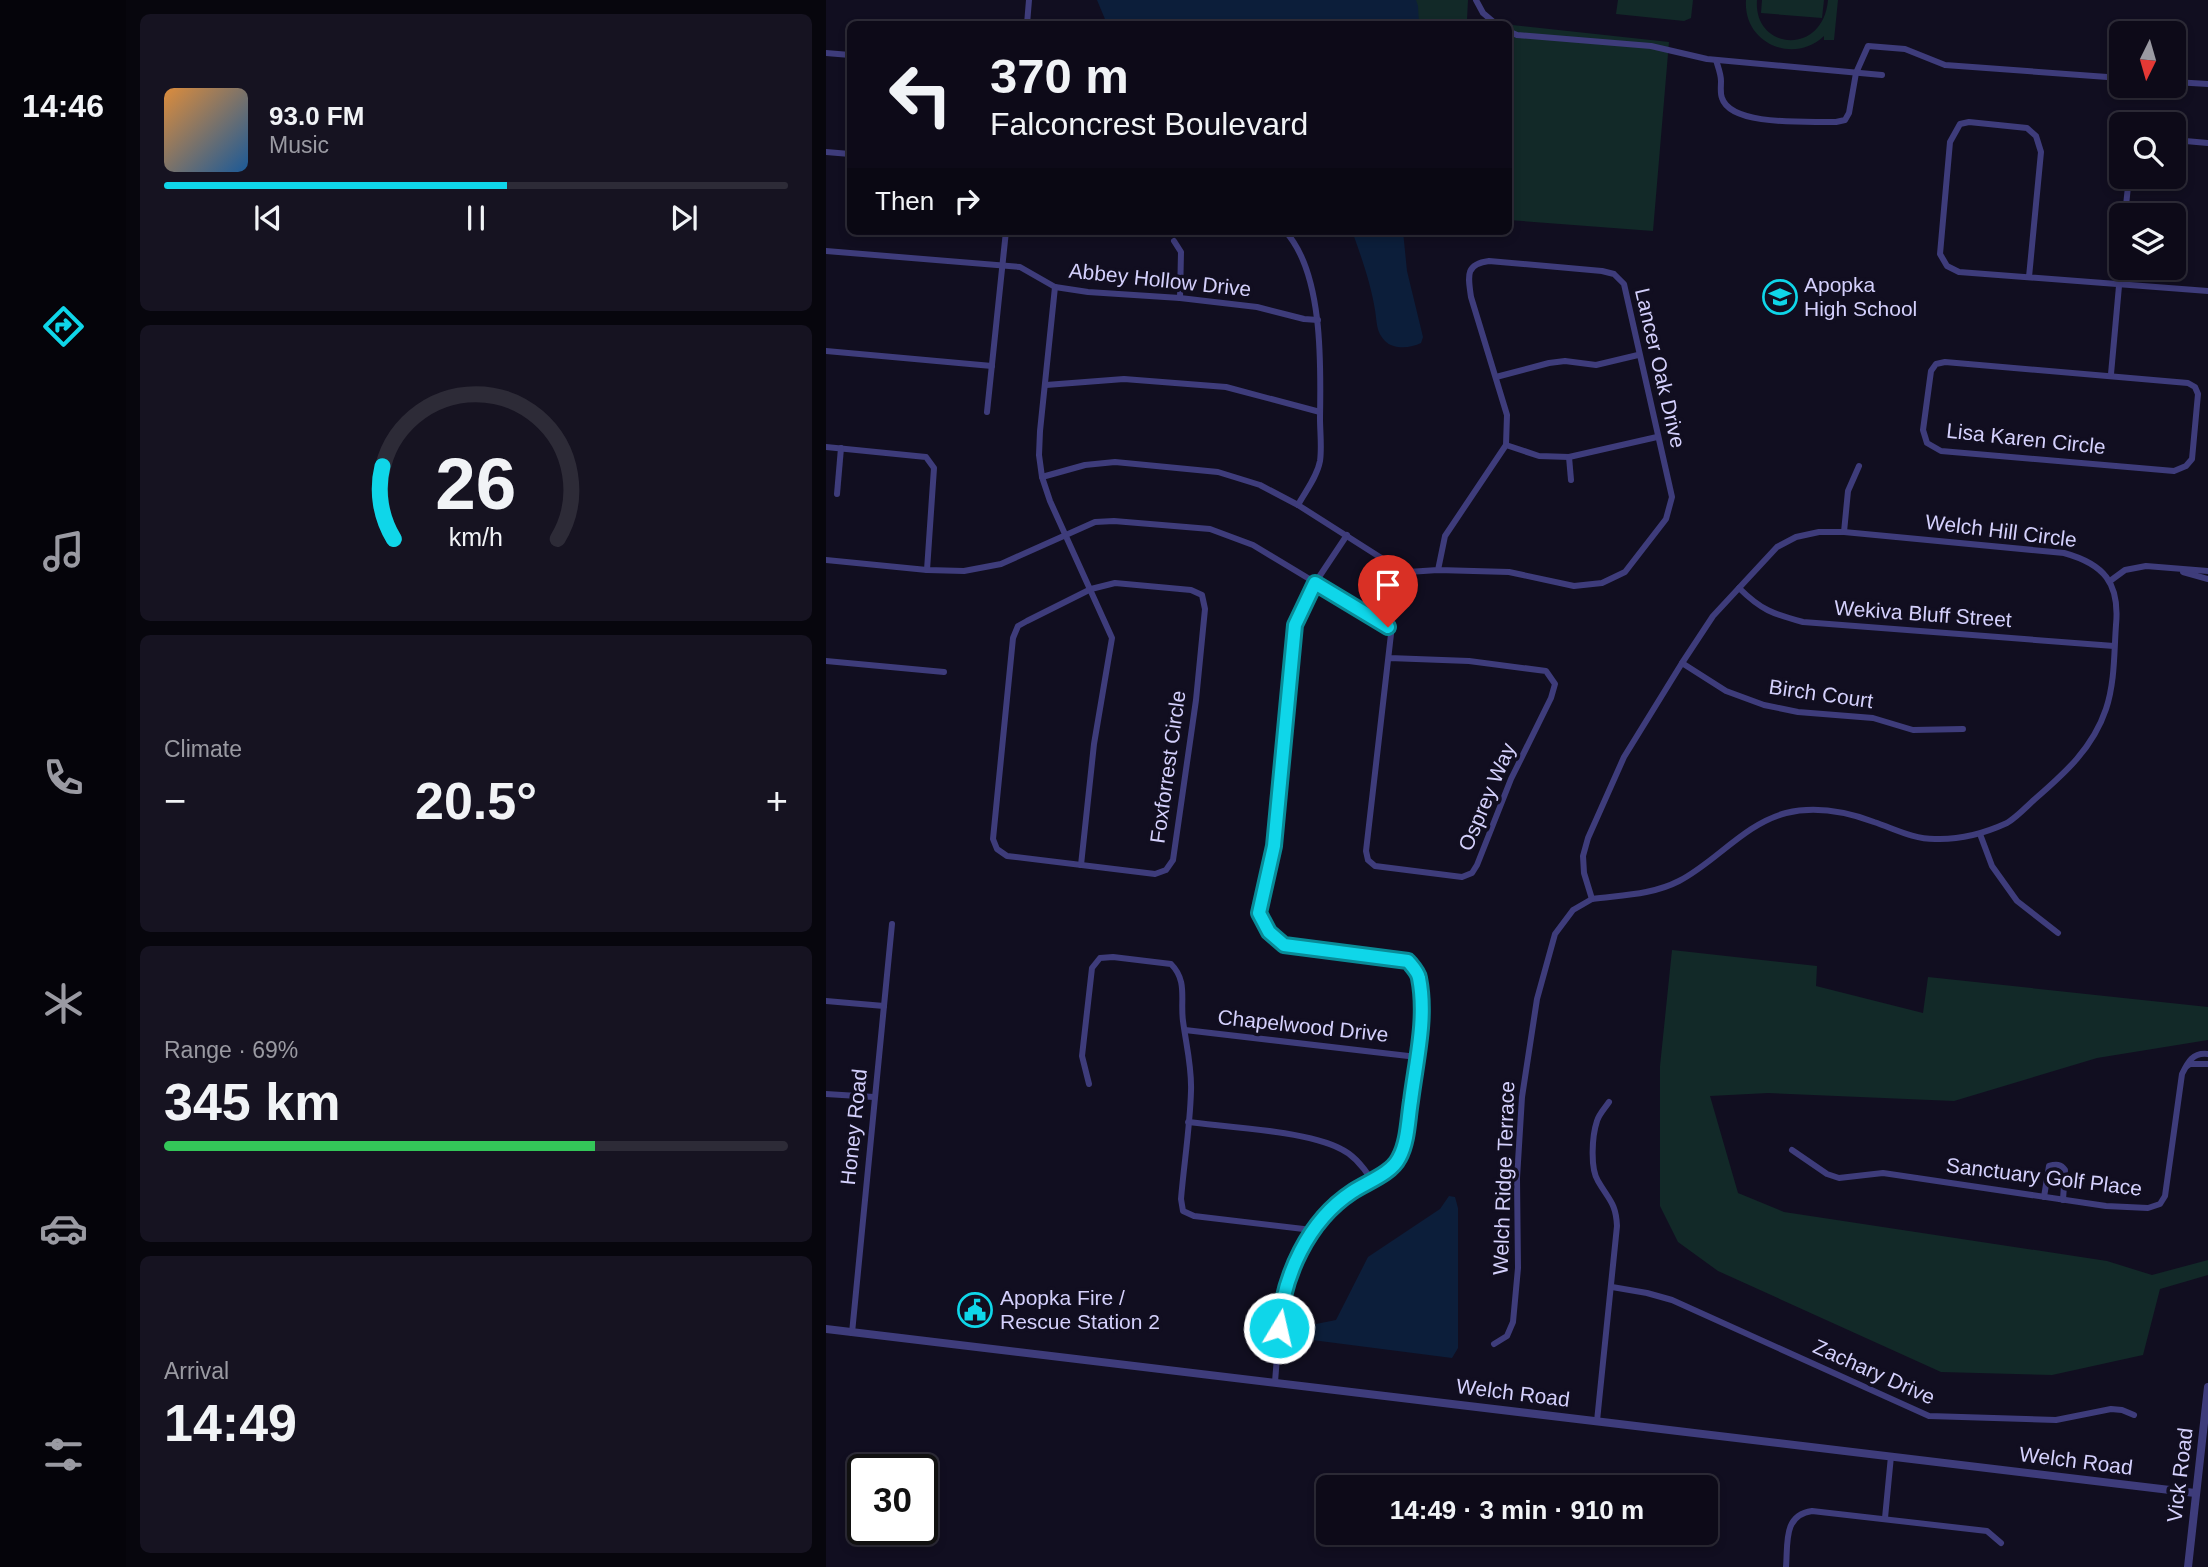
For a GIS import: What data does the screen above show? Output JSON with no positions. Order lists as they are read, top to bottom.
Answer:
{
  "streets": {
    "street": [
      "Abbey Hollow Drive",
      "Lancer Oak Drive",
      "Lisa Karen Circle",
      "Welch Hill Circle",
      "Wekiva Bluff Street",
      "Birch Court",
      "Foxforrest Circle",
      "Osprey Way",
      "Chapelwood Drive",
      "Honey Road",
      "Sanctuary Golf Place",
      "Welch Ridge Terrace",
      "Zachary Drive",
      "Welch Road",
      "Vick Road"
    ]
  },
  "crossings": [
    ["Welch Hill Circle", "Wekiva Bluff Street"],
    ["Welch Hill Circle", "Birch Court"],
    ["Welch Hill Circle", "Welch Ridge Terrace"],
    ["Honey Road", "Welch Road"],
    ["Welch Road", "Vick Road"]
  ],
  "places": {
    "school or university": ["Apopka High School"],
    "public building": ["Apopka Fire / Rescue Station 2"]
  },
  "north": "bottom",
  "page": {
    "tabs": "14:46",
    "turn": ["370 m", "Falconcrest Boulevard"],
    "song": ["93.0 FM", "Music"],
    "then": "Then",
    "tile": [
      "Climate",
      ["Range · 69%", "345 km"],
      ["Arrival", "14:49"]
    ],
    "heat": ["−", "20.5°", "+"],
    "limit": "30",
    "trip": "14:49 · 3 min · 910 m",
    "gauge": ["26", "km/h"]
  }
}
